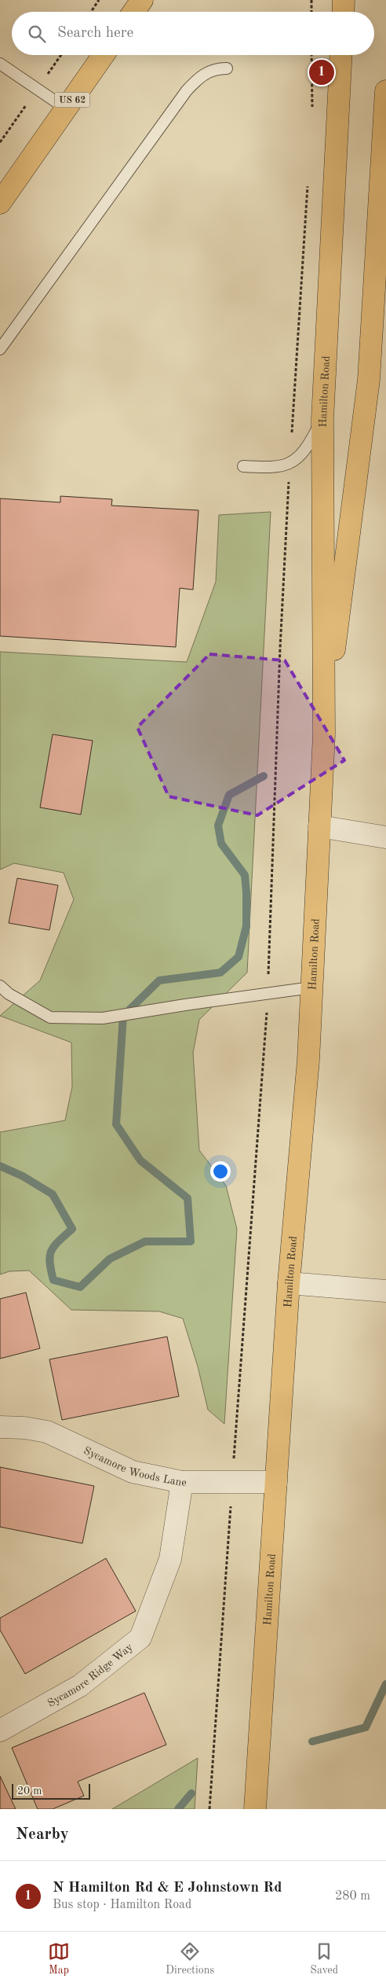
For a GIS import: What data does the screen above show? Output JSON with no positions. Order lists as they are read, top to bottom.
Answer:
{
  "streets": {
    "main road": ["US 62", "Hamilton Road"],
    "street": ["Sycamore Woods Lane", "Sycamore Ridge Way"]
  },
  "crossings": [
    ["Hamilton Road", "Sycamore Woods Lane"],
    ["Sycamore Woods Lane", "Sycamore Ridge Way"]
  ],
  "scale_bar": "20 m",
  "page": {
    "search": "Search here",
    "pins": "1",
    "scale": "20 m",
    "heading": "Nearby",
    "list": [
      {
        "mark": "1",
        "name": "N Hamilton Rd & E Johnstown Rd",
        "note": "Bus stop · Hamilton Road",
        "value": "280 m"
      }
    ],
    "nav": ["Map", "Directions", "Saved"]
  }
}
